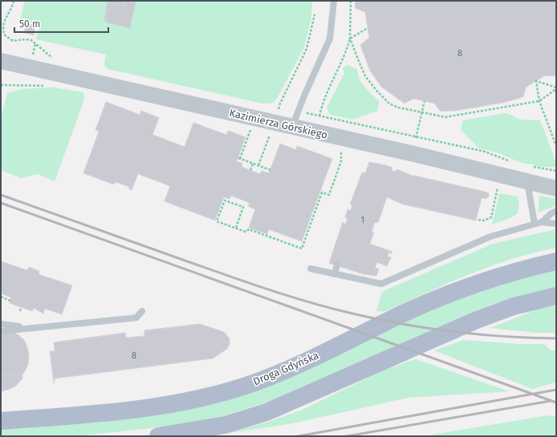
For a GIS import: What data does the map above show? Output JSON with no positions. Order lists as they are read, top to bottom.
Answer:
{
  "streets": {
    "main road": ["Droga Gdyńska"],
    "street": ["Kazimierza Górskiego"]
  },
  "house_numbers": ["8", "1", "8"],
  "scale_bar": "50 m"
}
